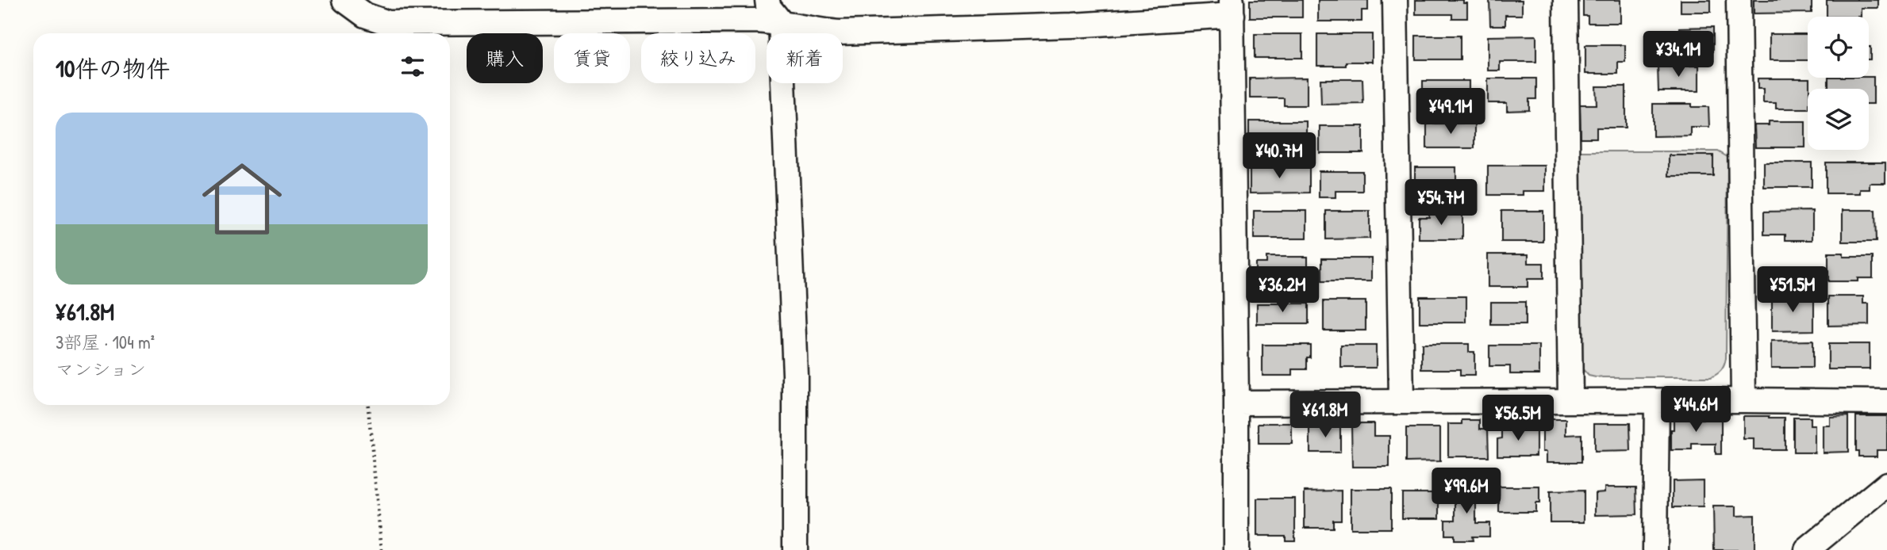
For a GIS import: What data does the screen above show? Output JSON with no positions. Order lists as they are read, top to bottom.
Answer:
{
  "page": {
    "price": [
      "¥34.1M",
      "¥49.1M",
      "¥40.7M",
      "¥54.7M",
      "¥36.2M",
      "¥51.5M",
      "¥44.6M",
      "¥61.8M",
      "¥56.5M",
      "¥99.6M"
    ],
    "chip": [
      "購入",
      "賃貸",
      "絞り込み",
      "新着"
    ],
    "heading": "10件の物件",
    "list": [
      {
        "name": "¥61.8M",
        "note": "3部屋 · 104 m² · マンション"
      }
    ]
  }
}
